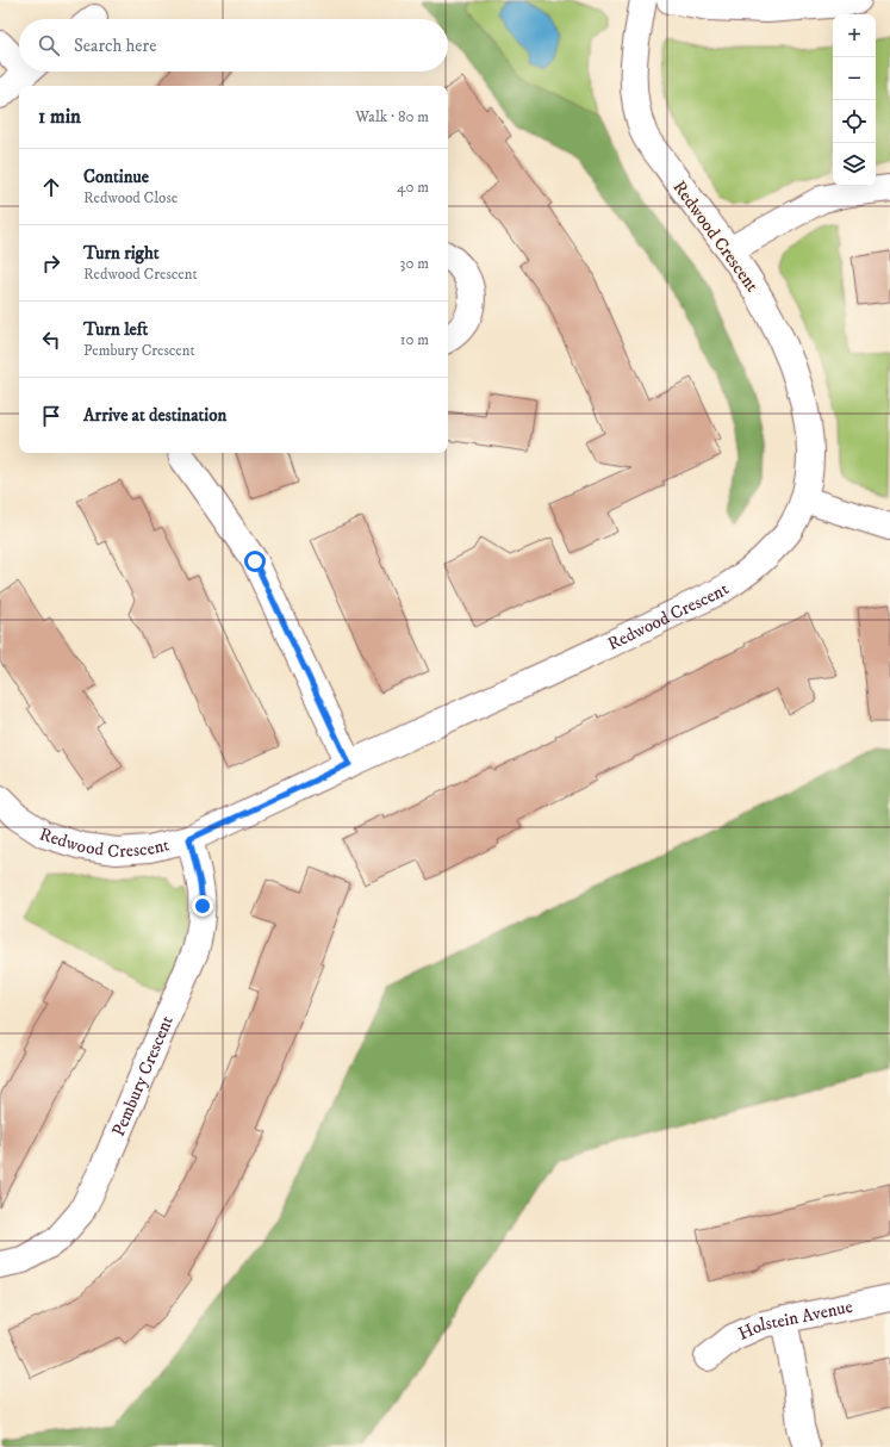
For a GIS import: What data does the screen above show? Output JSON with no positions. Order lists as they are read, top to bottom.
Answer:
{
  "streets": {
    "street": ["Redwood Crescent", "Pembury Crescent", "Holstein Avenue"]
  },
  "crossings": [
    ["Redwood Crescent", "Pembury Crescent"]
  ],
  "page": {
    "map_buttons": ["+", "−"],
    "search": "Search here",
    "heading": ["1 min", "Walk · 80 m"],
    "list": [
      ["Continue", "Redwood Close", "40 m"],
      ["Turn right", "Redwood Crescent", "30 m"],
      ["Turn left", "Pembury Crescent", "10 m"],
      "Arrive at destination"
    ]
  }
}
